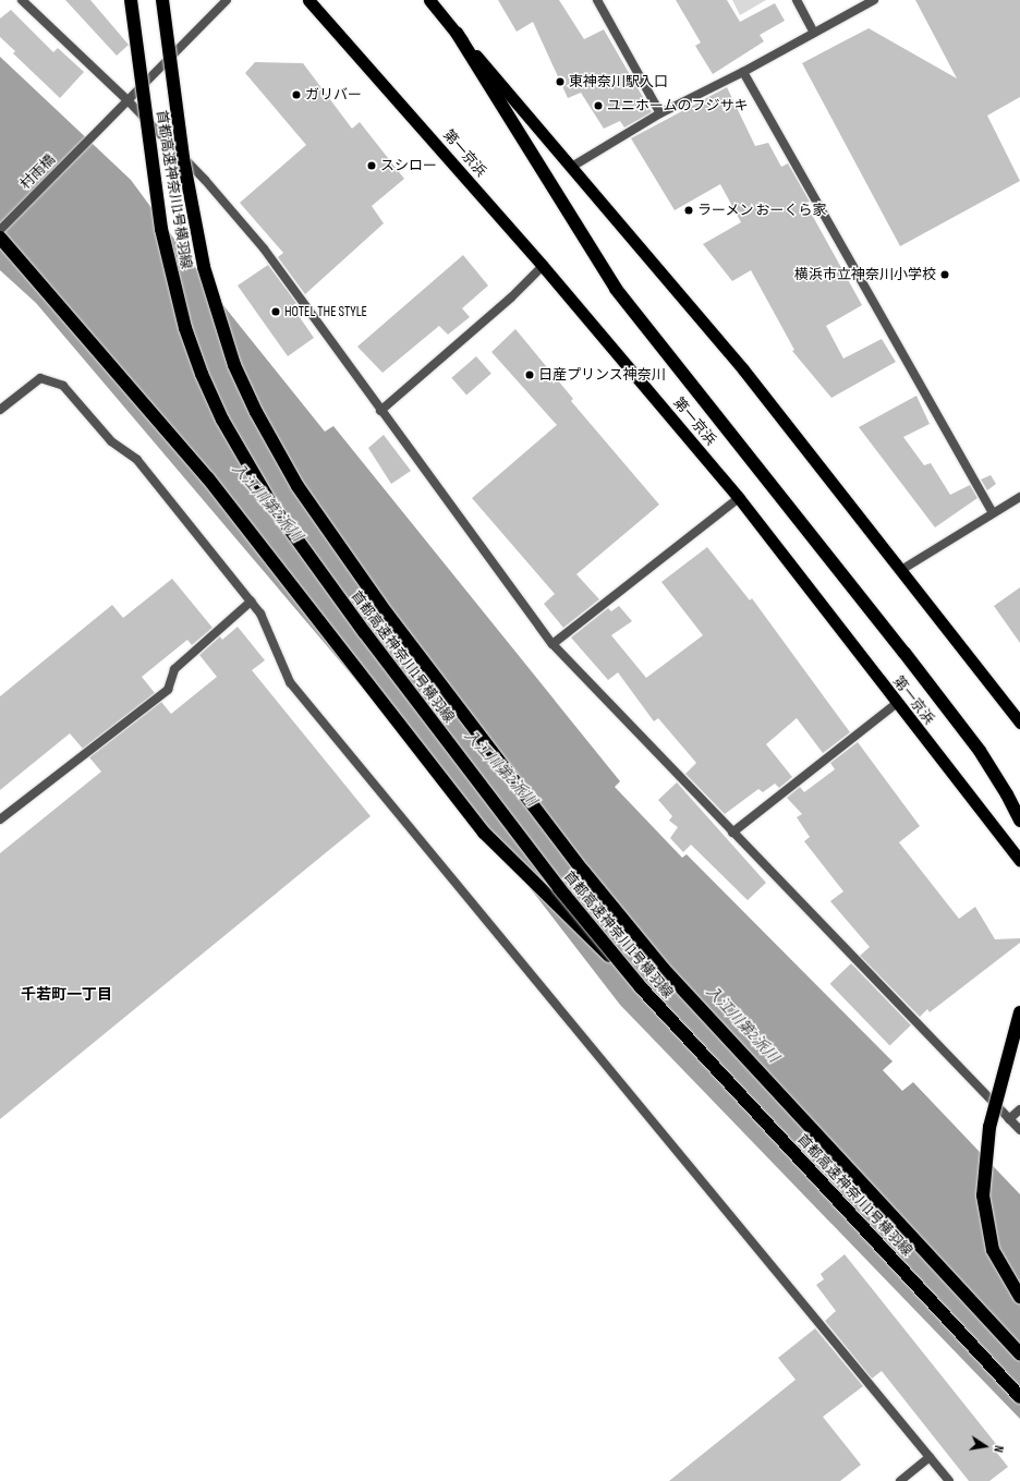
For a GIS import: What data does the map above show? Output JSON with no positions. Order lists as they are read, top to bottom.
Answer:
{
  "streets": {
    "highway": ["第一京浜", "首都高速神奈川1号横羽線"],
    "street": ["村雨橋"]
  },
  "districts": ["千若町一丁目"],
  "water": ["入江川第2派川"],
  "places": [
    "東神奈川駅入口",
    "ガリバー",
    "ユニホームのフジサキ",
    "スシロー",
    "ラーメン おーくら家",
    "横浜市立神奈川小学校",
    "HOTEL THE STYLE",
    "日産プリンス神奈川"
  ],
  "north": "right"
}
